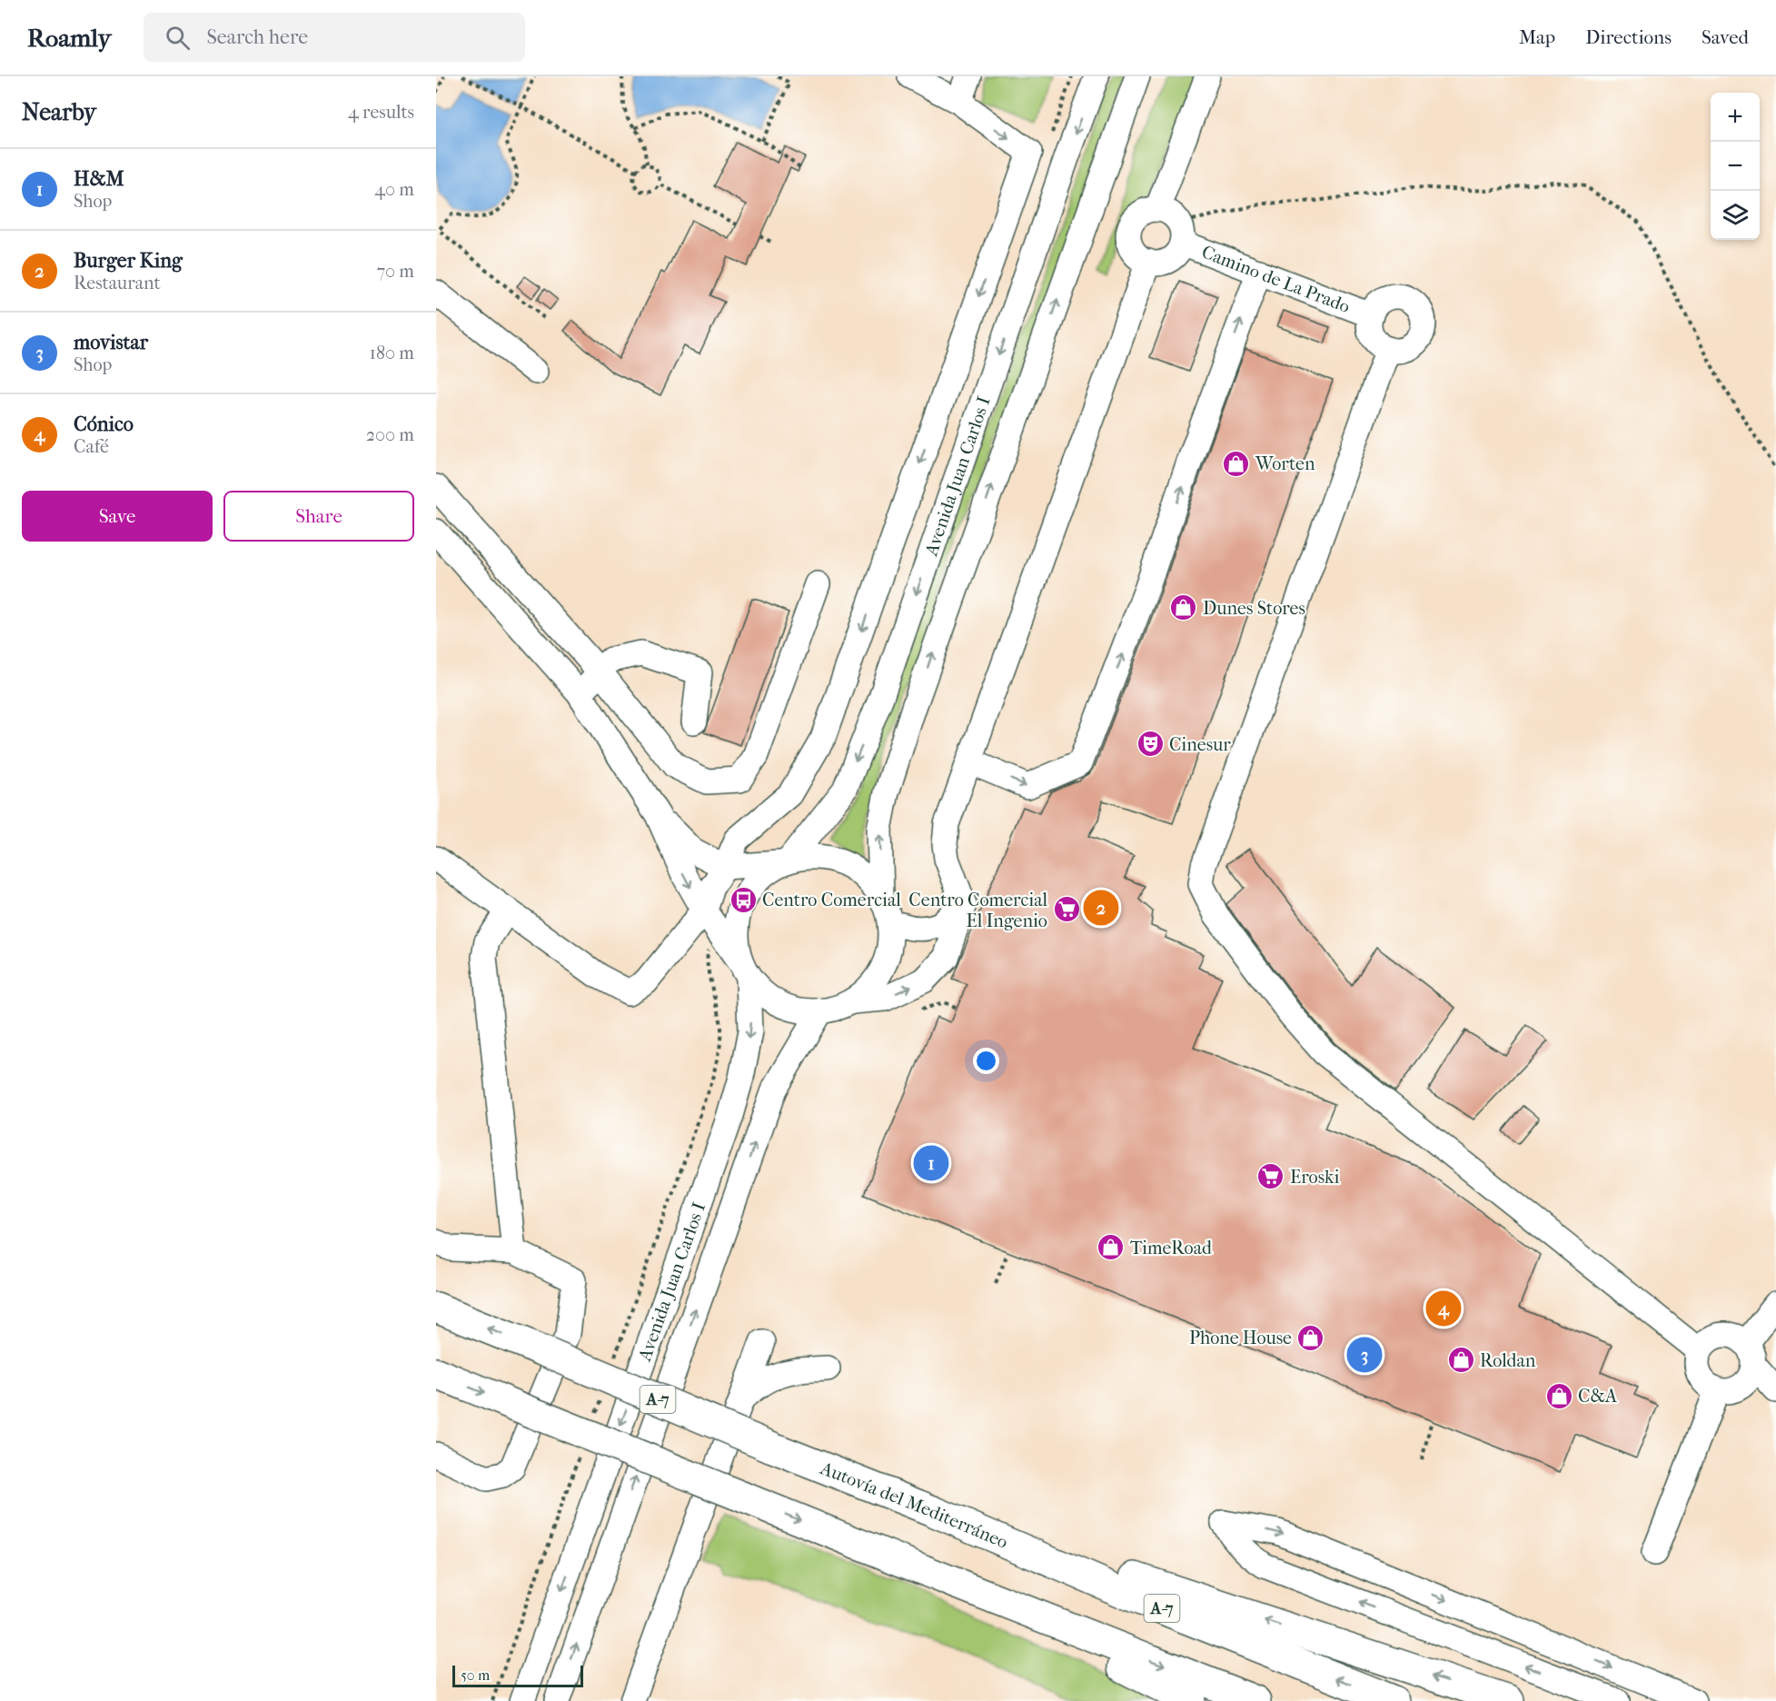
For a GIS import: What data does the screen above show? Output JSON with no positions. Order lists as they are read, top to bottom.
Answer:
{
  "streets": {
    "highway": ["A-7", "Autovía del Mediterráneo"],
    "street": ["Camino de La Prado", "Avenida Juan Carlos I"]
  },
  "places": {
    "shop": [
      "Worten",
      "Dunes Stores",
      "TimeRoad",
      "Phone House",
      "Roldan",
      "C&A"
    ],
    "theatre": ["Cinesur"],
    "bus stop": ["Centro Comercial"],
    "supermarket": ["Centro Comercial El Ingenio", "Eroski"]
  },
  "scale_bar": "50 m",
  "page": {
    "header": "Roamly",
    "search": "Search here",
    "nav": ["Map", "Directions", "Saved"],
    "heading": ["Nearby", "4 results"],
    "map_buttons": ["+", "−"],
    "list": [
      {
        "mark": "1",
        "name": "H&M",
        "note": "Shop",
        "value": "40 m"
      },
      {
        "mark": "2",
        "name": "Burger King",
        "note": "Restaurant",
        "value": "70 m"
      },
      {
        "mark": "3",
        "name": "movistar",
        "note": "Shop",
        "value": "180 m"
      },
      {
        "mark": "4",
        "name": "Cónico",
        "note": "Café",
        "value": "200 m"
      }
    ],
    "buttons": ["Save", "Share"],
    "pins": [
      "2",
      "1",
      "4",
      "3"
    ],
    "scale": "50 m"
  }
}
